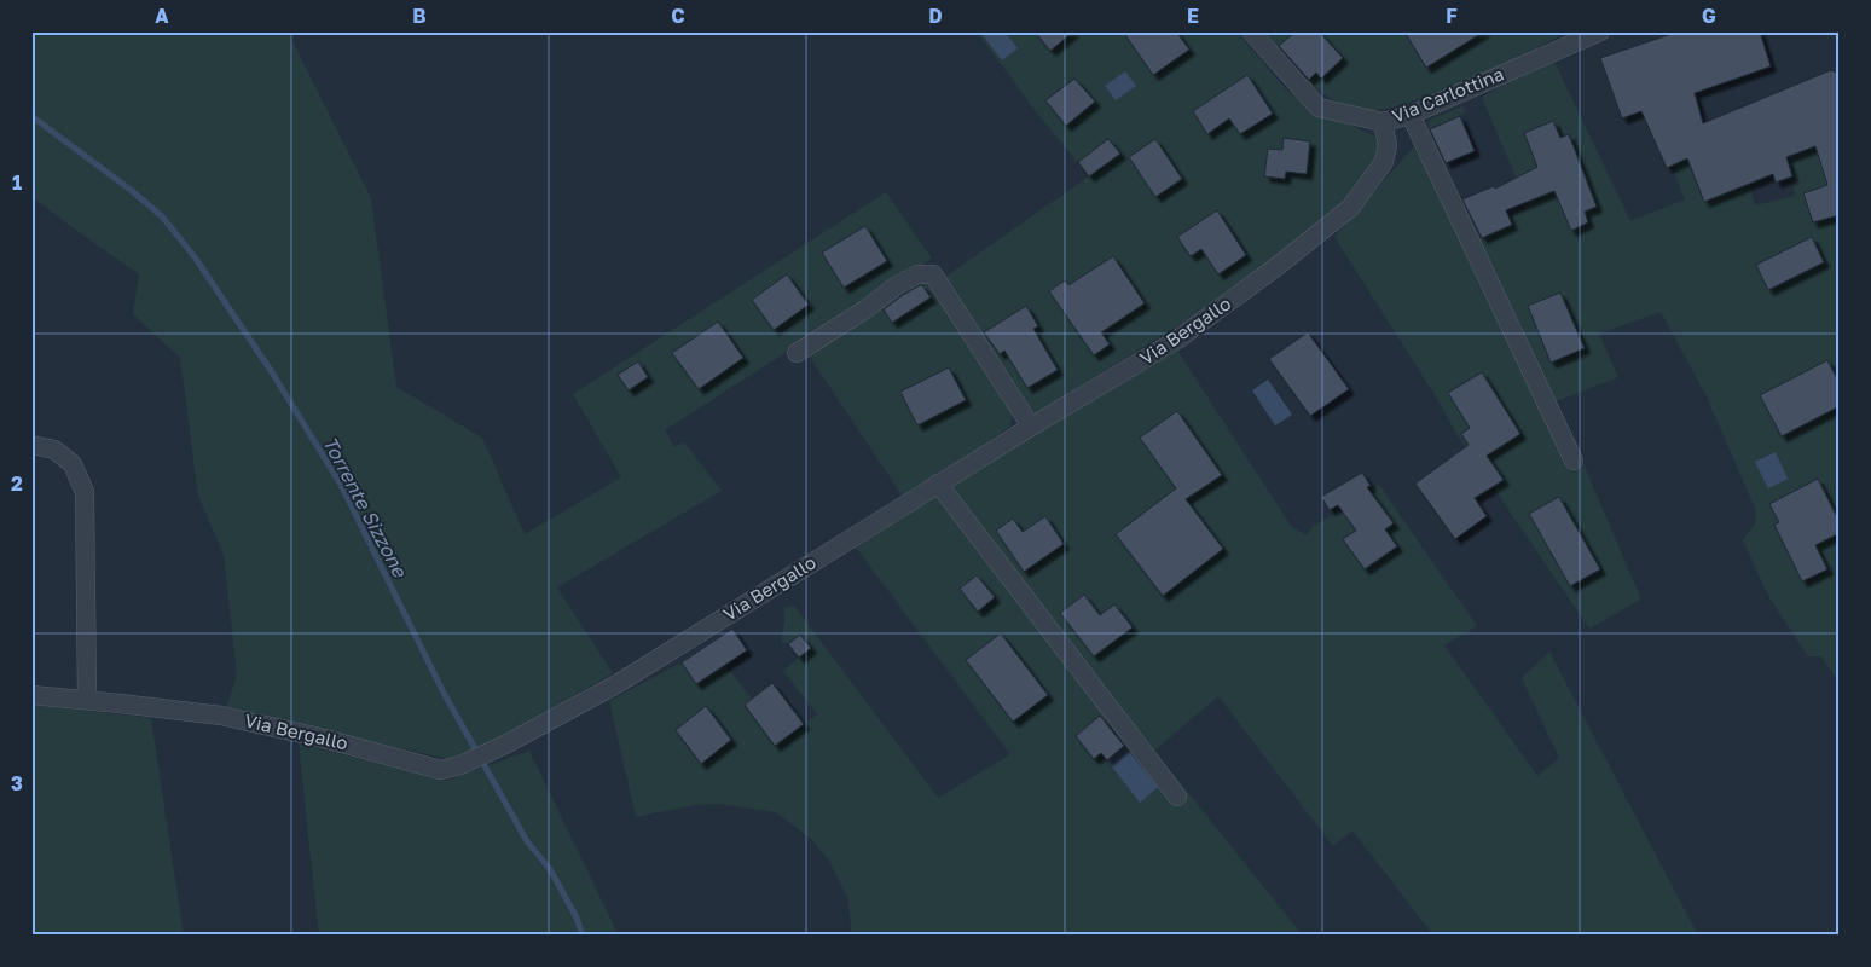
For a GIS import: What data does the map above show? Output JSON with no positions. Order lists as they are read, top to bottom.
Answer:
{
  "streets": {
    "street": ["Via Carlottina", "Via Bergallo"]
  },
  "crossings": [
    ["Via Carlottina", "Via Bergallo"]
  ],
  "water": ["Torrente Sizzone"],
  "grid": {
    "columns": [
      "A",
      "B",
      "C",
      "D",
      "E",
      "F",
      "G"
    ],
    "rows": ["1", "2", "3"]
  }
}
